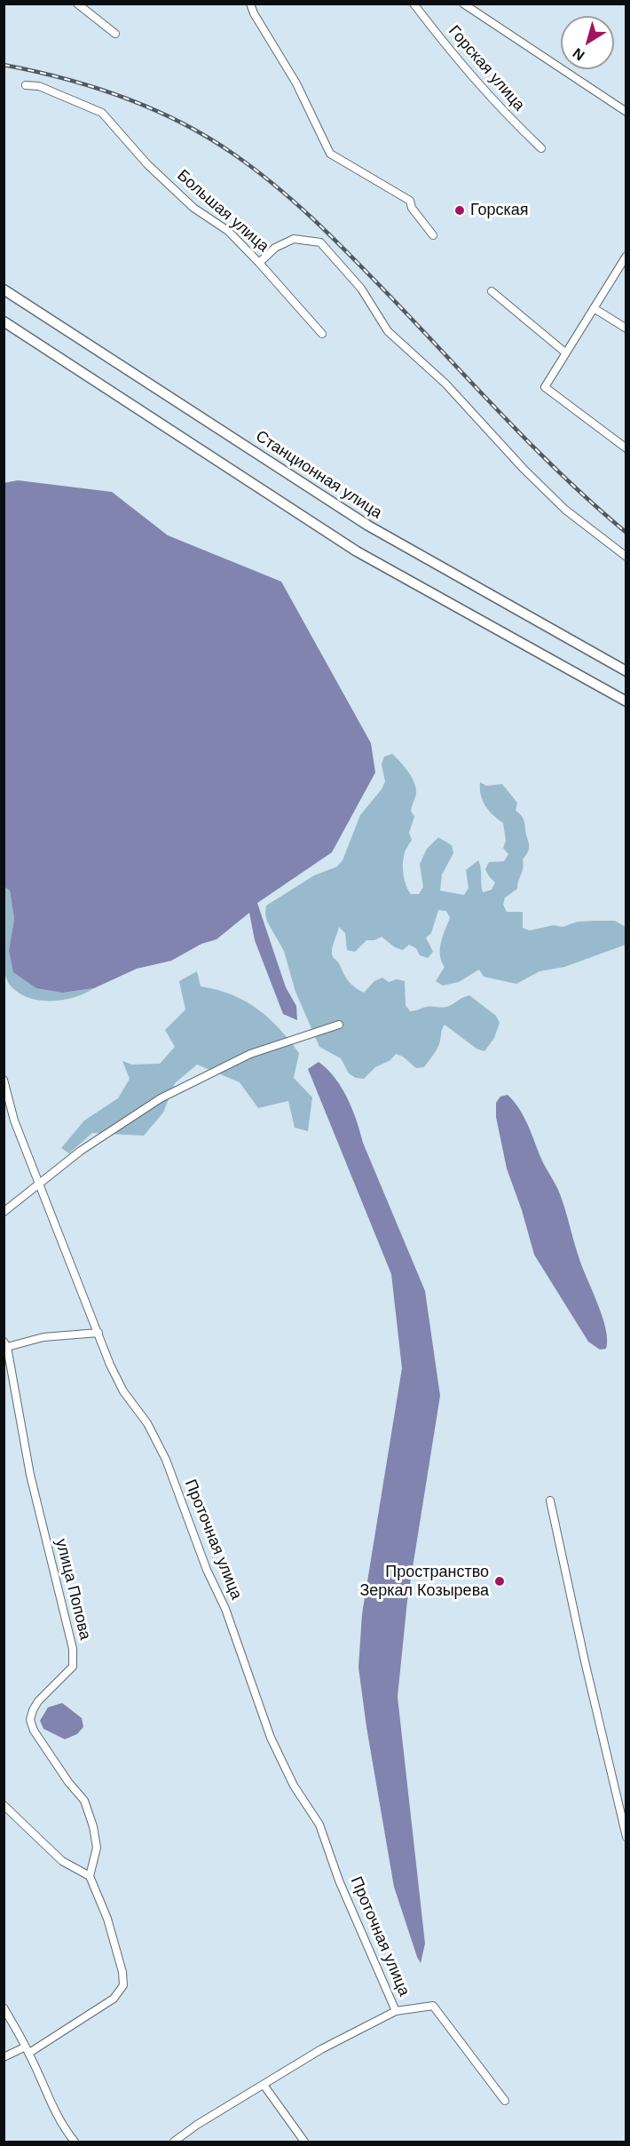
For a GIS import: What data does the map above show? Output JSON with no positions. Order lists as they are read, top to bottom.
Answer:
{
  "streets": {
    "main road": ["Станционная улица"],
    "street": [
      "Горская улица",
      "Большая улица",
      "Проточная улица",
      "улица Попова"
    ]
  },
  "places": ["Горская", "Пространство Зеркал Козырева"],
  "north": "bottom left"
}
